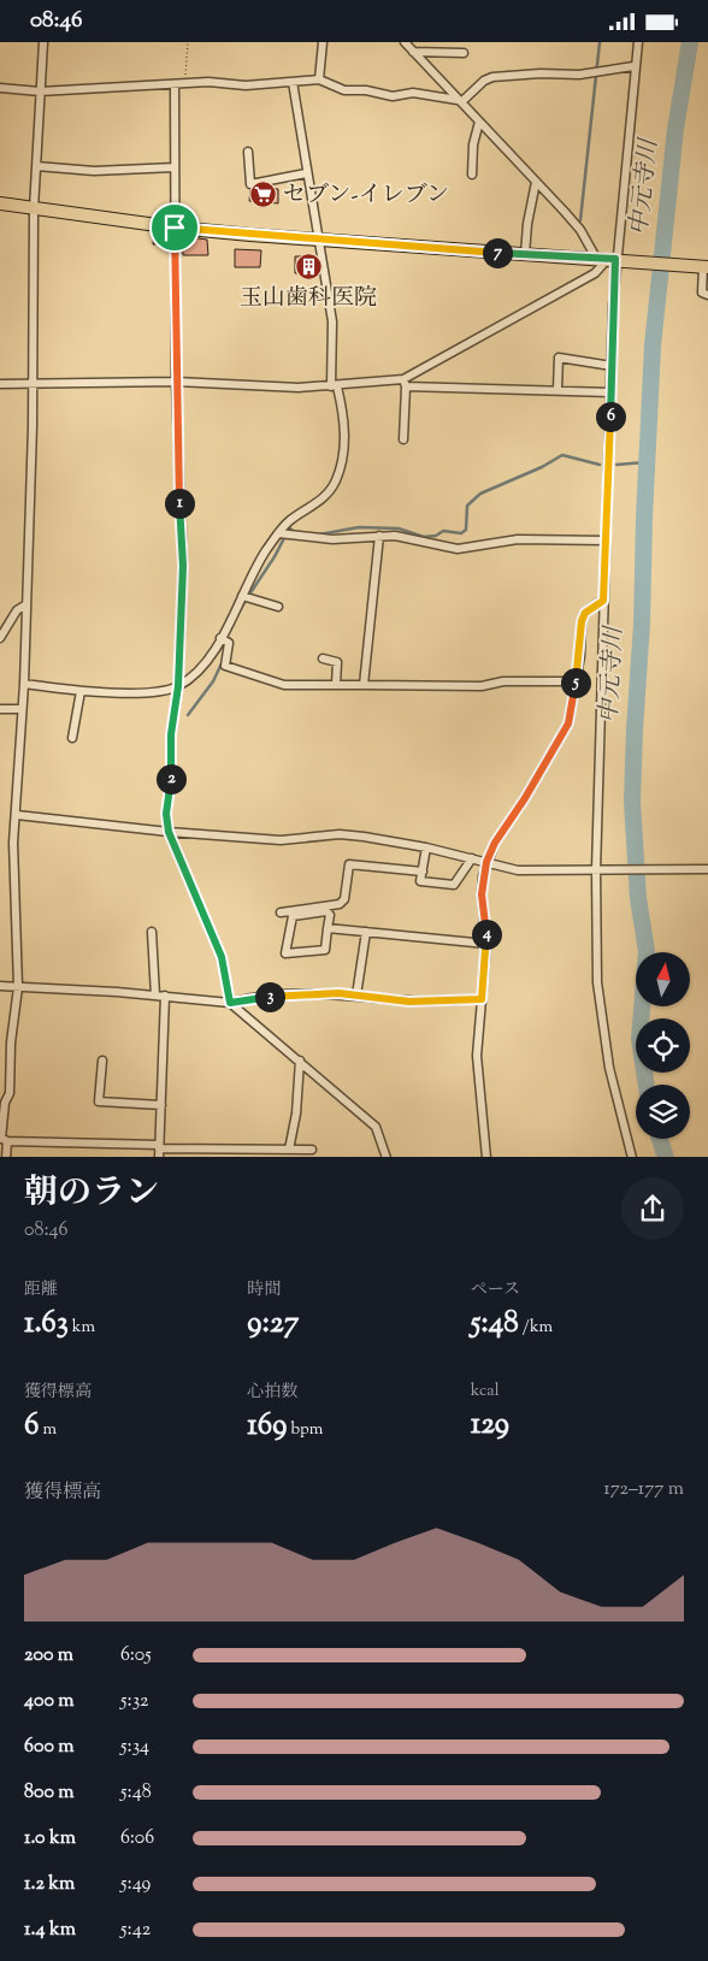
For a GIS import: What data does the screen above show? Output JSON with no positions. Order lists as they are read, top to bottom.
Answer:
{
  "water": ["中元寺川"],
  "places": {
    "supermarket": ["セブン-イレブン"],
    "building": ["玉山歯科医院"]
  },
  "north": "top",
  "page": {
    "status": "08:46",
    "pins": [
      "7",
      "6",
      "1",
      "5",
      "2",
      "4",
      "3"
    ],
    "heading": ["朝のラン", "08:46"],
    "stats": [
      ["距離", "1.63 km"],
      ["時間", "9:27"],
      ["ペース", "5:48 /km"],
      ["獲得標高", "6 m"],
      ["心拍数", "169 bpm"],
      ["kcal", "129"]
    ],
    "chart": ["獲得標高", "172–177 m"],
    "list": [
      {
        "name": "200 m",
        "note": "6:05"
      },
      {
        "name": "400 m",
        "note": "5:32"
      },
      {
        "name": "600 m",
        "note": "5:34"
      },
      {
        "name": "800 m",
        "note": "5:48"
      },
      {
        "name": "1.0 km",
        "note": "6:06"
      },
      {
        "name": "1.2 km",
        "note": "5:49"
      },
      {
        "name": "1.4 km",
        "note": "5:42"
      }
    ]
  }
}
